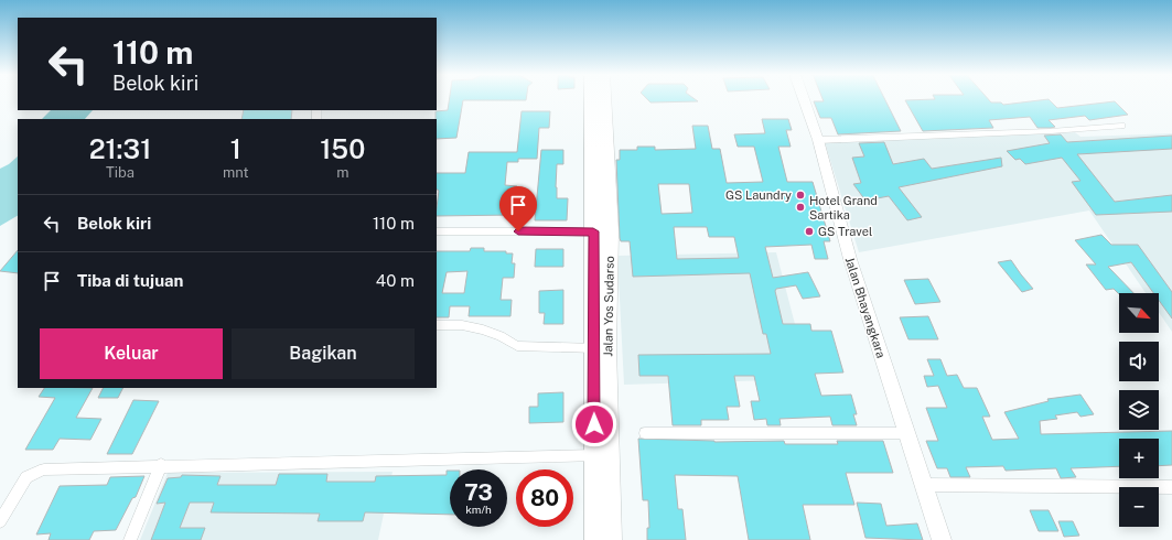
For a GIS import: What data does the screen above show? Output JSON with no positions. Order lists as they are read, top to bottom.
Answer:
{
  "streets": {
    "highway": ["Jalan Yos Sudarso"],
    "main road": ["Jalan Bhayangkara"]
  },
  "places": ["GS Laundry", "Hotel Grand Sartika", "GS Travel"],
  "north": "bottom right",
  "page": {
    "turn": ["110 m", "Belok kiri"],
    "eta": [
      "21:31",
      "Tiba",
      "1",
      "mnt",
      "150",
      "m"
    ],
    "list": [
      {
        "name": "Belok kiri",
        "value": "110 m"
      },
      {
        "name": "Tiba di tujuan",
        "value": "40 m"
      }
    ],
    "map_buttons": ["+", "−"],
    "buttons": ["Keluar", "Bagikan"],
    "speed": "73 km/h",
    "limit": "80"
  }
}
